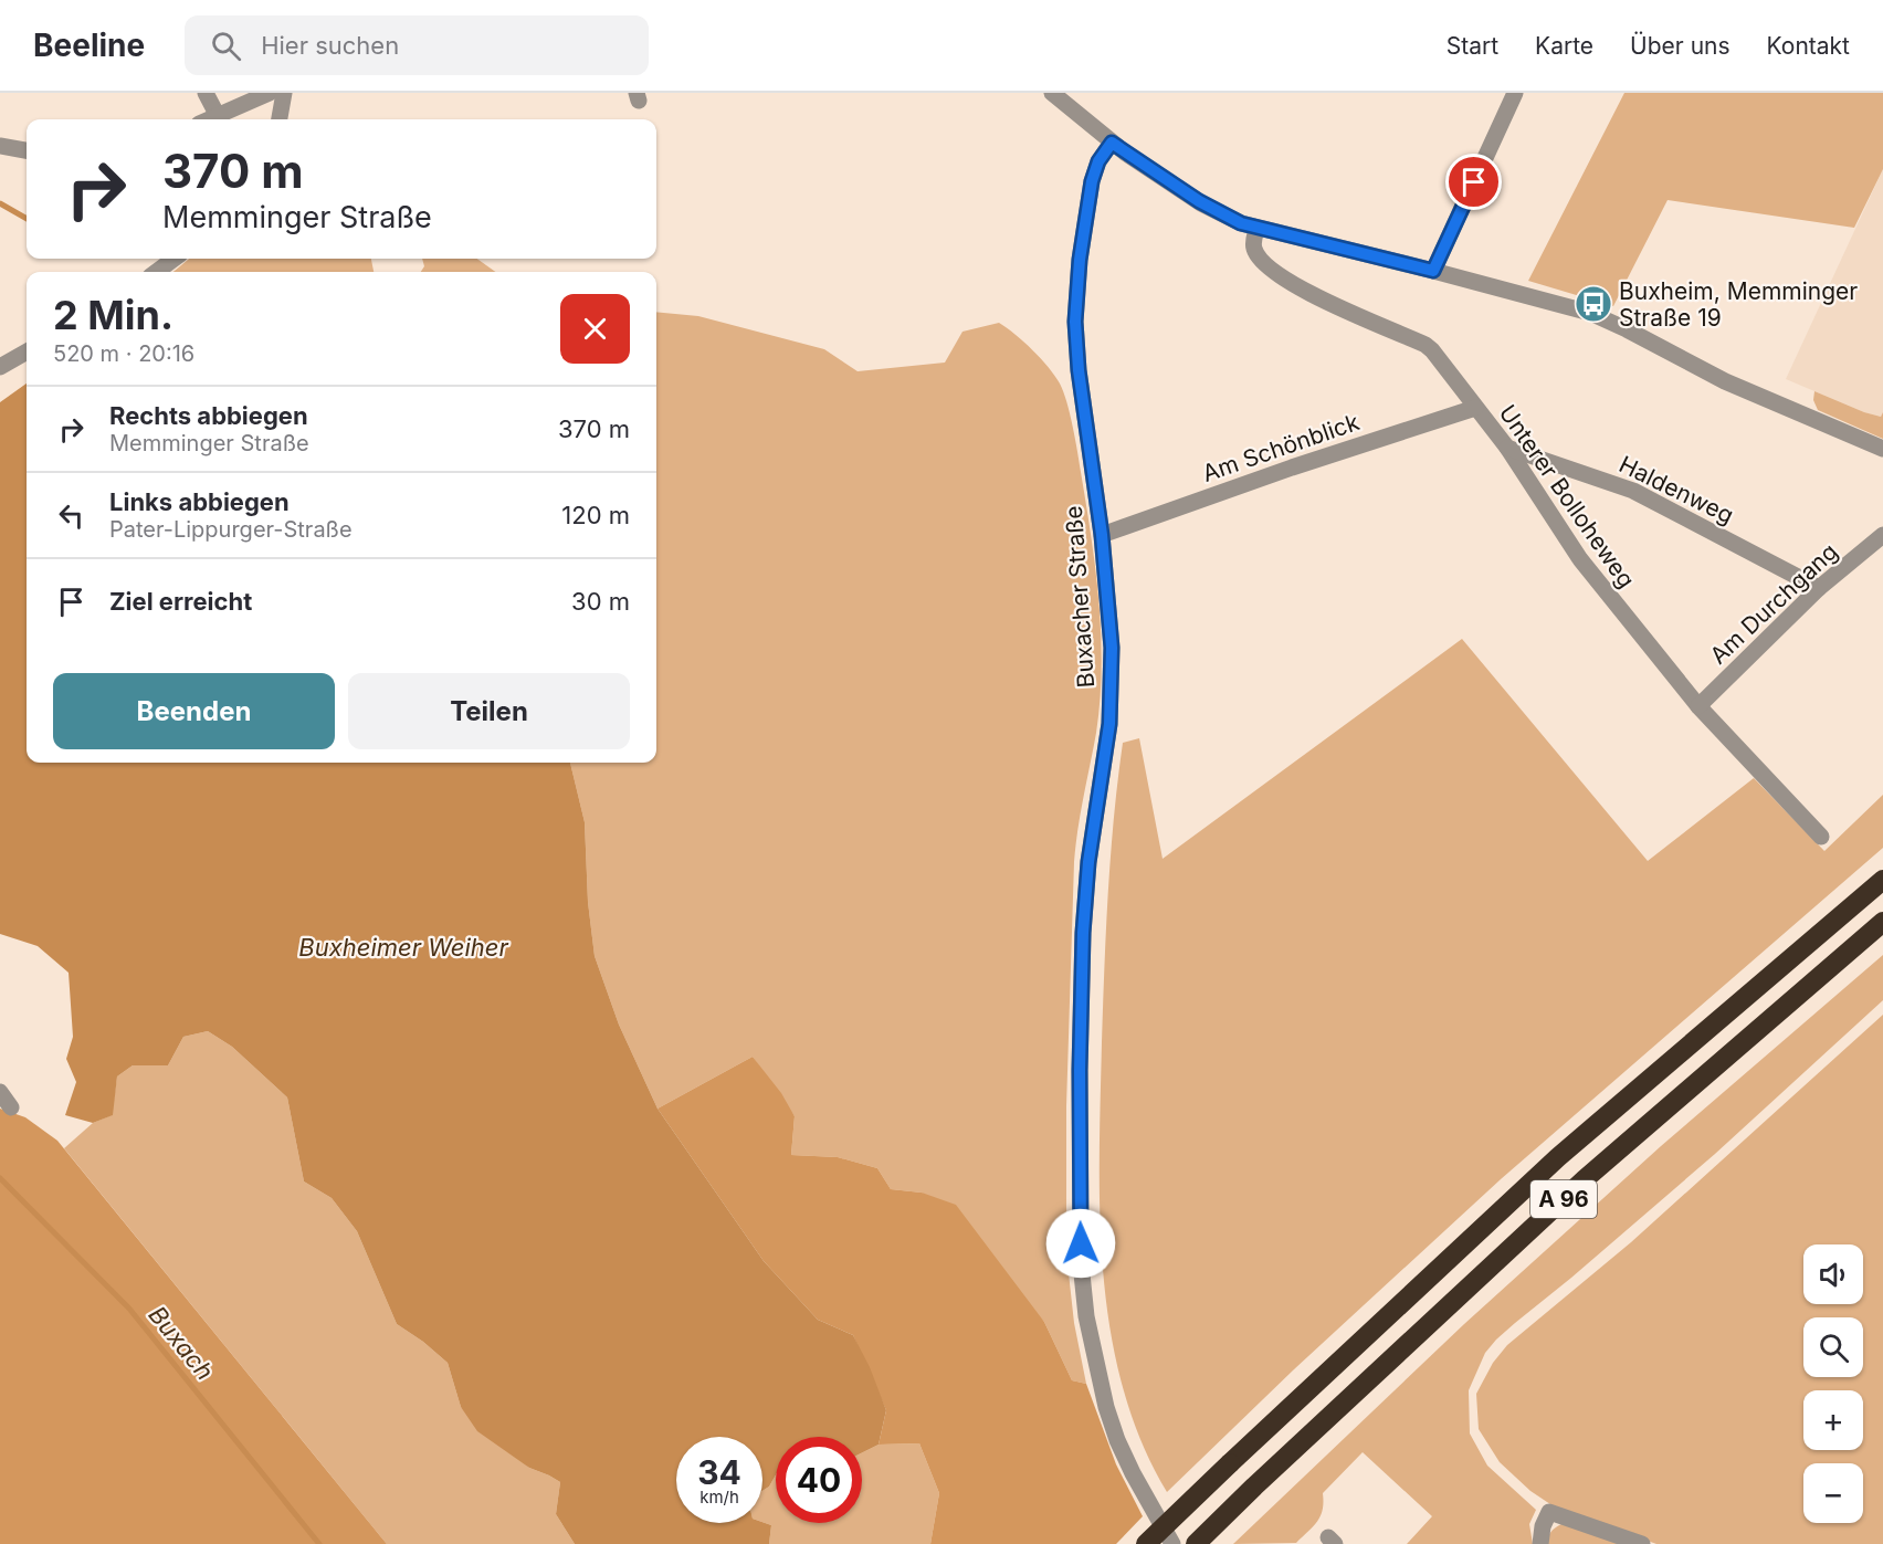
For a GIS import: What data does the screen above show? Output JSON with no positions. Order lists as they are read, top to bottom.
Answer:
{
  "streets": {
    "highway": ["A 96"],
    "street": [
      "Am Schönblick",
      "Haldenweg",
      "Unterer Bolloheweg",
      "Buxacher Straße",
      "Am Durchgang"
    ]
  },
  "crossings": [
    ["Am Schönblick", "Unterer Bolloheweg"],
    ["Am Schönblick", "Buxacher Straße"],
    ["Haldenweg", "Unterer Bolloheweg"],
    ["Haldenweg", "Am Durchgang"],
    ["Unterer Bolloheweg", "Am Durchgang"]
  ],
  "water": ["Buxheimer Weiher", "Buxach"],
  "places": {
    "bus stop": ["Buxheim, Memminger Straße 19"]
  },
  "page": {
    "header": "Beeline",
    "search": "Hier suchen",
    "nav": [
      "Start",
      "Karte",
      "Über uns",
      "Kontakt"
    ],
    "turn": ["370 m", "Memminger Straße"],
    "heading": ["2 Min.", "520 m · 20:16"],
    "list": [
      {
        "name": "Rechts abbiegen",
        "note": "Memminger Straße",
        "value": "370 m"
      },
      {
        "name": "Links abbiegen",
        "note": "Pater-Lippurger-Straße",
        "value": "120 m"
      },
      {
        "name": "Ziel erreicht",
        "value": "30 m"
      }
    ],
    "buttons": ["Beenden", "Teilen"],
    "map_buttons": ["+", "−"],
    "speed": "34 km/h",
    "limit": "40"
  }
}
